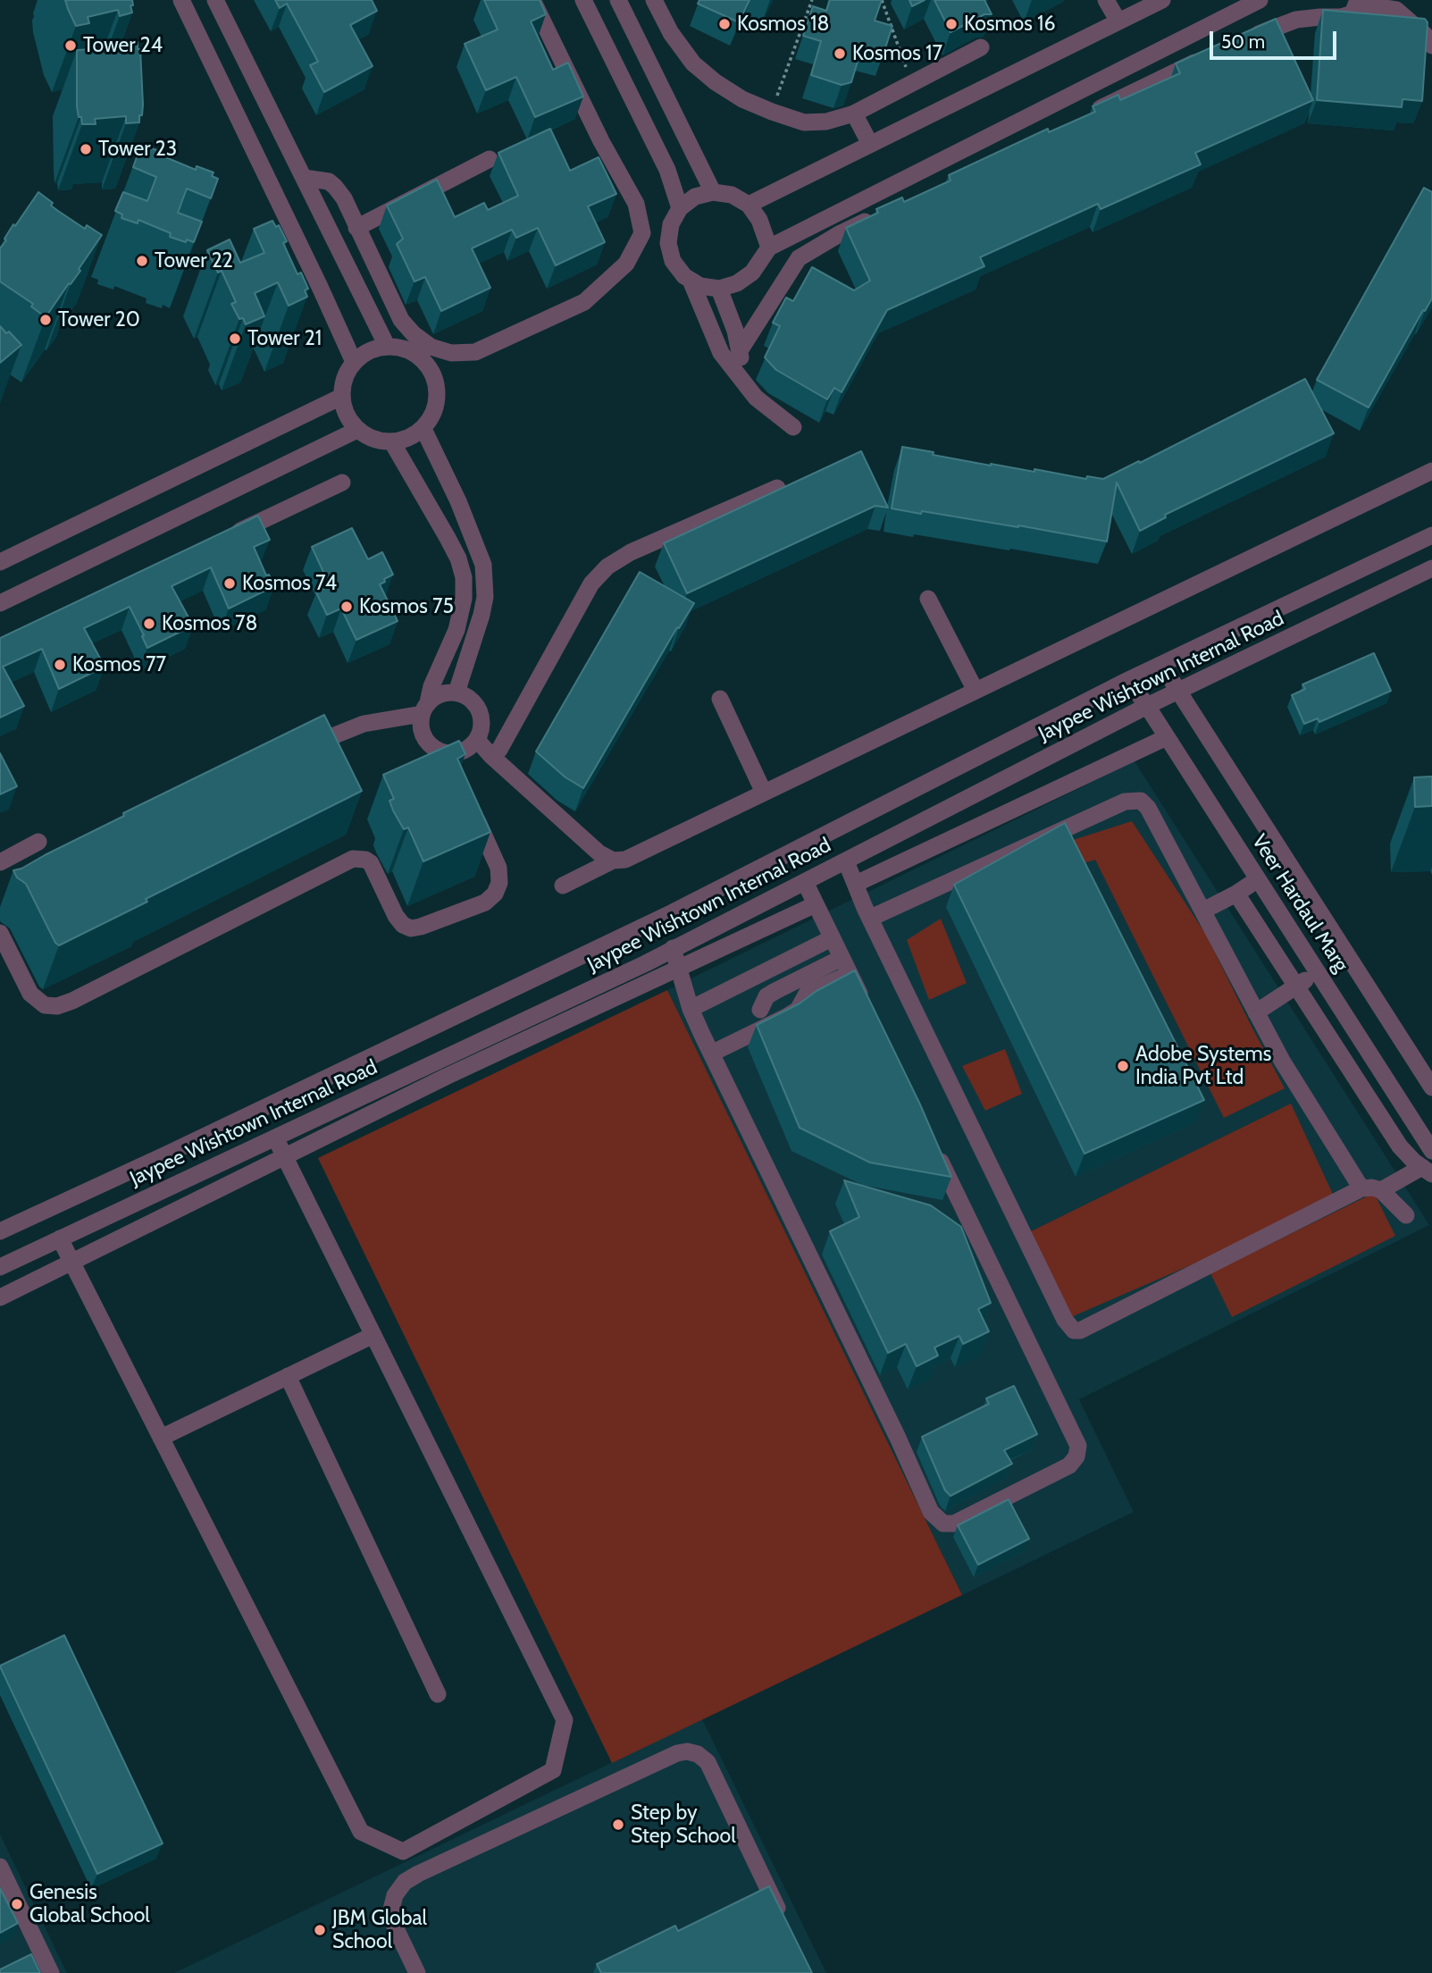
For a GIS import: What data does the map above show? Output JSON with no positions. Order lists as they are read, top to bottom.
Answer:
{
  "streets": {
    "street": ["Jaypee Wishtown Internal Road", "Veer Hardaul Marg"]
  },
  "crossings": [
    ["Jaypee Wishtown Internal Road", "Veer Hardaul Marg"]
  ],
  "places": [
    "Kosmos 18",
    "Kosmos 16",
    "Tower 24",
    "Kosmos 17",
    "Tower 23",
    "Tower 22",
    "Tower 20",
    "Tower 21",
    "Kosmos 74",
    "Kosmos 75",
    "Kosmos 78",
    "Kosmos 77",
    "Adobe Systems India Pvt Ltd",
    "Step by Step School",
    "Genesis Global School",
    "JBM Global School"
  ],
  "scale_bar": "50 m"
}
